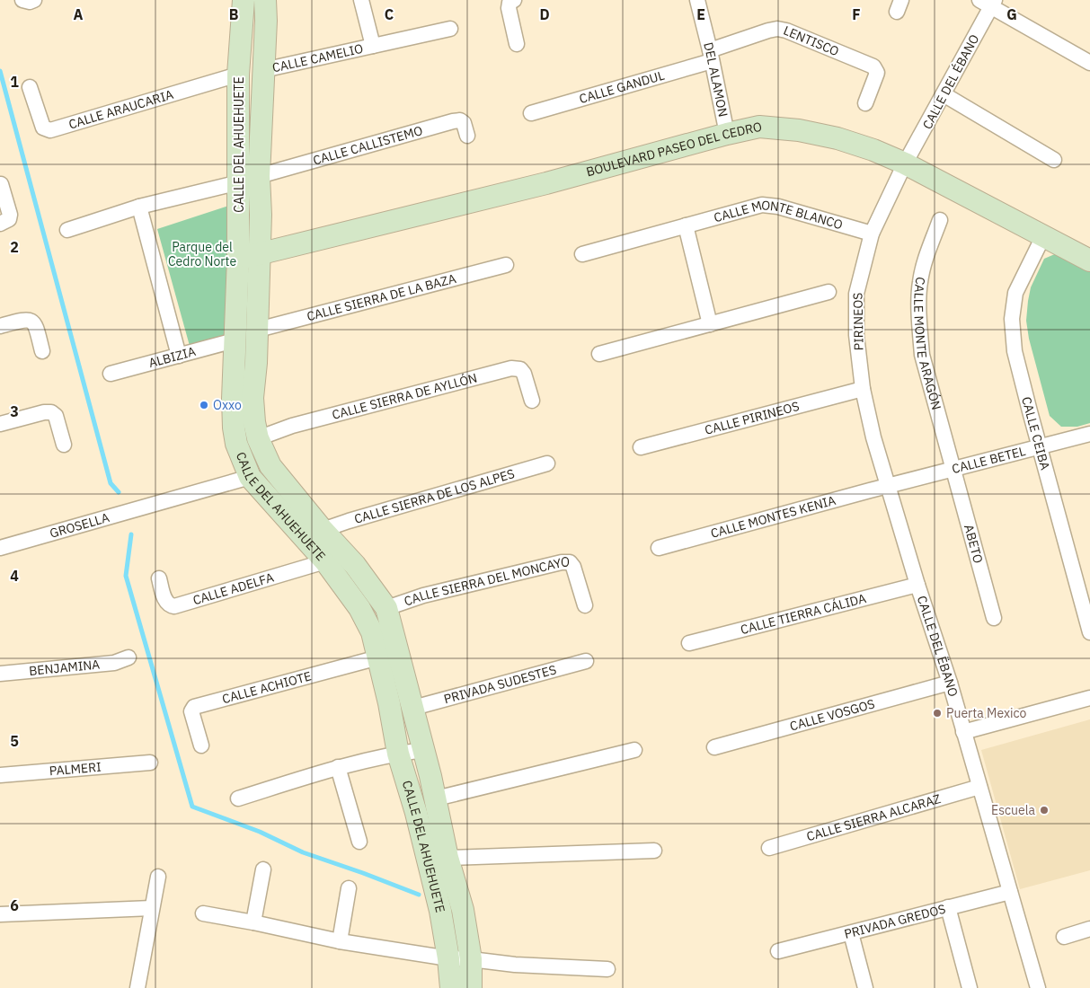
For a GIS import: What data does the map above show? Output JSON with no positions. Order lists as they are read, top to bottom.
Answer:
{
  "streets": {
    "street": [
      "LENTISCO",
      "CALLE CAMELIO",
      "DEL ALAMON",
      "CALLE DEL ÉBANO",
      "CALLE GANDUL",
      "CALLE ARAUCARIA",
      "CALLE DEL AHUEHUETE",
      "CALLE CALLISTEMO",
      "BOULEVARD PASEO DEL CEDRO",
      "CALLE MONTE BLANCO",
      "CALLE SIERRA DE LA BAZA",
      "PIRINEOS",
      "CALLE MONTE ARAGÓN",
      "ALBIZIA",
      "CALLE SIERRA DE AYLLÓN",
      "CALLE PIRINEOS",
      "CALLE CEIBA",
      "CALLE BETEL",
      "CALLE SIERRA DE LOS ALPES",
      "CALLE MONTES KENIA",
      "GROSELLA",
      "ABETO",
      "CALLE SIERRA DEL MONCAYO",
      "CALLE ADELFA",
      "CALLE TIERRA CÁLIDA",
      "CALLE DEL ËBANO",
      "BENJAMINA",
      "PRIVADA SUDESTES",
      "CALLE ACHIOTE",
      "CALLE VOSGOS",
      "PALMERI",
      "CALLE SIERRA ALCARAZ",
      "PRIVADA GREDOS"
    ]
  },
  "crossings": [
    ["LENTISCO", "DEL ALAMON"],
    ["LENTISCO", "CALLE GANDUL"],
    ["CALLE CAMELIO", "CALLE DEL AHUEHUETE"],
    ["DEL ALAMON", "CALLE GANDUL"],
    ["DEL ALAMON", "BOULEVARD PASEO DEL CEDRO"],
    ["CALLE DEL ÉBANO", "BOULEVARD PASEO DEL CEDRO"],
    ["CALLE DEL ÉBANO", "PIRINEOS"],
    ["CALLE ARAUCARIA", "CALLE DEL AHUEHUETE"],
    ["CALLE DEL AHUEHUETE", "CALLE CALLISTEMO"],
    ["CALLE DEL AHUEHUETE", "BOULEVARD PASEO DEL CEDRO"],
    ["CALLE DEL AHUEHUETE", "CALLE SIERRA DE LA BAZA"],
    ["CALLE DEL AHUEHUETE", "ALBIZIA"],
    ["CALLE DEL AHUEHUETE", "CALLE SIERRA DE AYLLÓN"],
    ["CALLE DEL AHUEHUETE", "CALLE SIERRA DE LOS ALPES"],
    ["CALLE DEL AHUEHUETE", "GROSELLA"],
    ["CALLE DEL AHUEHUETE", "CALLE SIERRA DEL MONCAYO"],
    ["CALLE DEL AHUEHUETE", "CALLE ADELFA"],
    ["CALLE DEL AHUEHUETE", "PRIVADA SUDESTES"],
    ["CALLE DEL AHUEHUETE", "CALLE ACHIOTE"],
    ["BOULEVARD PASEO DEL CEDRO", "PIRINEOS"],
    ["BOULEVARD PASEO DEL CEDRO", "CALLE CEIBA"],
    ["CALLE MONTE BLANCO", "PIRINEOS"],
    ["PIRINEOS", "CALLE PIRINEOS"],
    ["PIRINEOS", "CALLE BETEL"],
    ["PIRINEOS", "CALLE MONTES KENIA"],
    ["PIRINEOS", "CALLE DEL ËBANO"],
    ["CALLE MONTE ARAGÓN", "CALLE BETEL"],
    ["CALLE MONTE ARAGÓN", "ABETO"],
    ["CALLE CEIBA", "CALLE BETEL"],
    ["CALLE BETEL", "CALLE MONTES KENIA"],
    ["CALLE BETEL", "ABETO"],
    ["CALLE BETEL", "CALLE DEL ËBANO"],
    ["CALLE MONTES KENIA", "CALLE DEL ËBANO"],
    ["CALLE TIERRA CÁLIDA", "CALLE DEL ËBANO"],
    ["CALLE DEL ËBANO", "CALLE VOSGOS"],
    ["CALLE DEL ËBANO", "CALLE SIERRA ALCARAZ"],
    ["CALLE DEL ËBANO", "PRIVADA GREDOS"]
  ],
  "parks": ["Parque del Cedro Norte"],
  "places": ["Oxxo", "Puerta Mexico", "Escuela"],
  "grid": {
    "columns": [
      "A",
      "B",
      "C",
      "D",
      "E",
      "F",
      "G"
    ],
    "rows": [
      "1",
      "2",
      "3",
      "4",
      "5",
      "6"
    ]
  }
}
